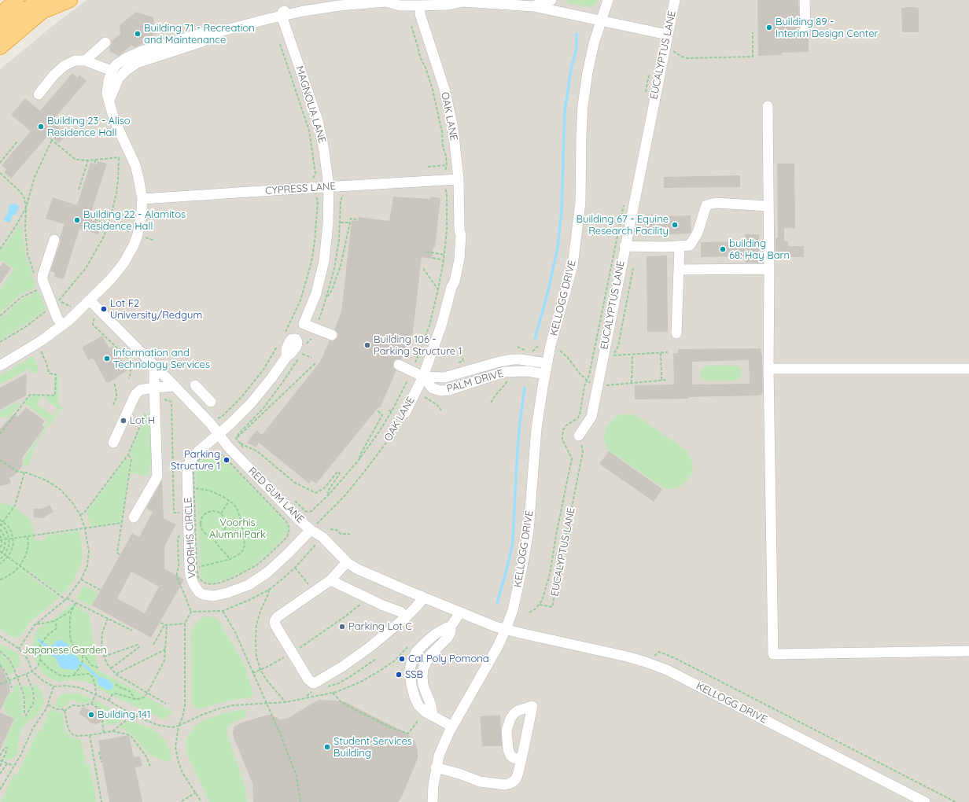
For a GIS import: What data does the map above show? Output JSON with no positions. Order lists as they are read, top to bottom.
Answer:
{
  "streets": {
    "street": [
      "EUCALYPTUS LANE",
      "MAGNOLIA LANE",
      "OAK LANE",
      "CYPRESS LANE",
      "KELLOGG DRIVE",
      "PALM DRIVE",
      "RED GUM LANE",
      "VOORHIS CIRCLE"
    ]
  },
  "crossings": [
    ["MAGNOLIA LANE", "CYPRESS LANE"],
    ["OAK LANE", "CYPRESS LANE"],
    ["OAK LANE", "PALM DRIVE"],
    ["OAK LANE", "RED GUM LANE"],
    ["OAK LANE", "VOORHIS CIRCLE"],
    ["KELLOGG DRIVE", "PALM DRIVE"],
    ["KELLOGG DRIVE", "RED GUM LANE"],
    ["RED GUM LANE", "VOORHIS CIRCLE"]
  ],
  "parks": ["Voorhis Alumni Park", "Japanese Garden"],
  "places": [
    "Building 89 - Interim Design Center",
    "Building 71 - Recreation and Maintenance",
    "Building 23 - Aliso Residence Hall",
    "Building 22 - Alamitos Residence Hall",
    "Building 67 - Equine Research Facility",
    "building 68: Hay Barn",
    "Lot F2 University/Redgum",
    "Building 106 - Parking Structure 1",
    "Information and Technology Services",
    "Lot H",
    "Parking Structure 1",
    "Parking Lot C",
    "Cal Poly Pomona",
    "SSB",
    "Building 141",
    "Student Services Building"
  ]
}
